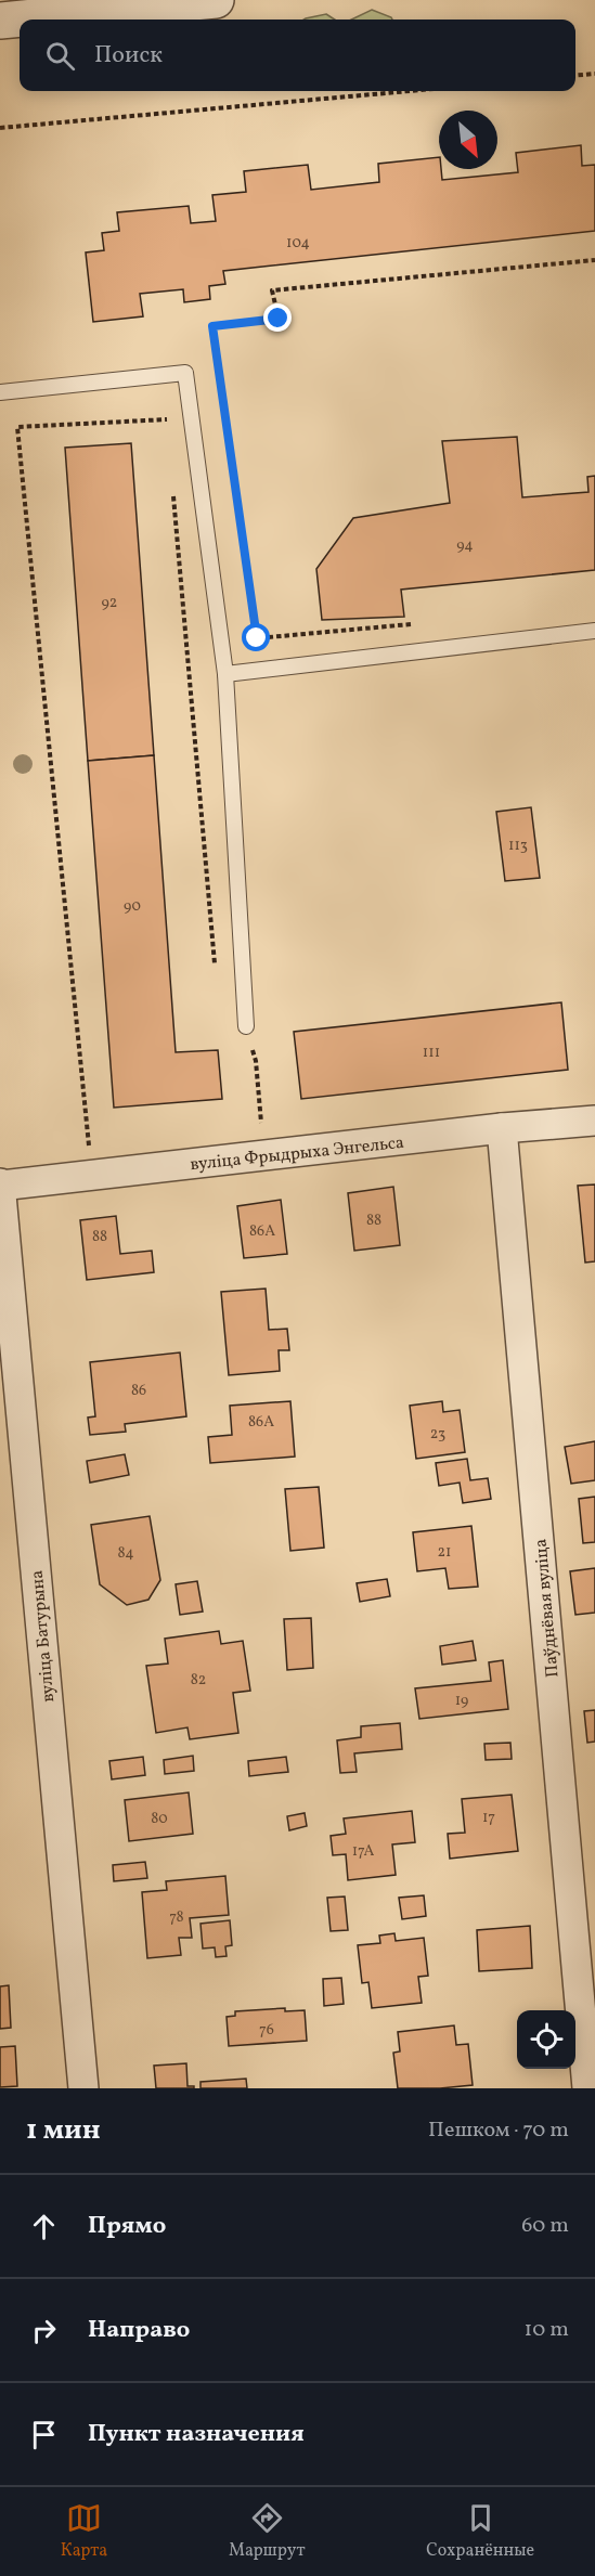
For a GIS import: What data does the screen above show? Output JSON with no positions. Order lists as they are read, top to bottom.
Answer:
{
  "streets": {
    "street": ["вуліца Фрыдрыха Энгельса", "Паўднёвая вуліца", "вуліца Батурына"]
  },
  "crossings": [
    ["вуліца Фрыдрыха Энгельса", "Паўднёвая вуліца"],
    ["вуліца Фрыдрыха Энгельса", "вуліца Батурына"]
  ],
  "house_numbers": [
    "104",
    "94",
    "92",
    "113",
    "90",
    "111",
    "88",
    "86А",
    "88",
    "86",
    "86А",
    "23",
    "21",
    "84",
    "82",
    "19",
    "17",
    "80",
    "17А",
    "78",
    "76"
  ],
  "north": "bottom right",
  "page": {
    "search": "Поиск",
    "heading": ["1 мин", "Пешком · 70 m"],
    "list": [
      ["Прямо", "60 m"],
      ["Направо", "10 m"],
      "Пункт назначения"
    ],
    "nav": ["Карта", "Маршрут", "Сохранённые"]
  }
}
